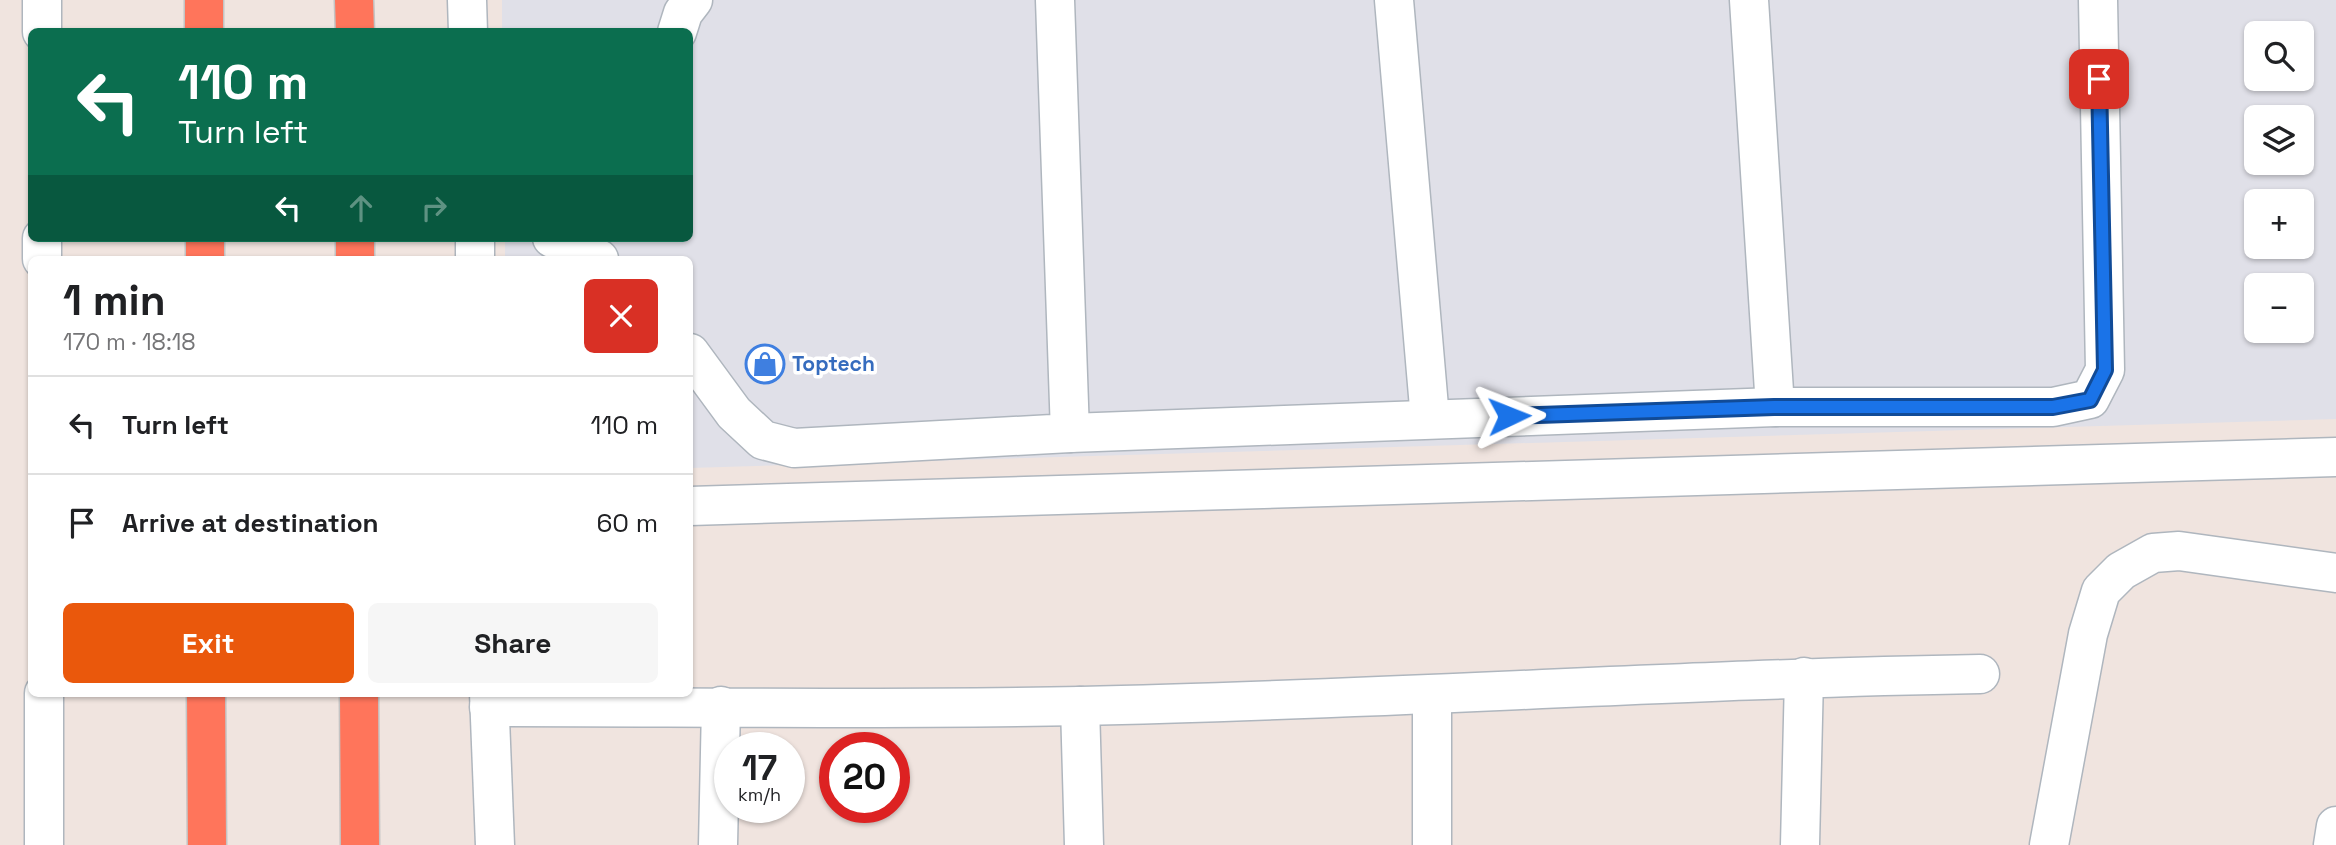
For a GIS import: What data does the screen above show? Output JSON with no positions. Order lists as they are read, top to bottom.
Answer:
{
  "places": {
    "shop": ["Toptech"]
  },
  "page": {
    "map_buttons": ["+", "−"],
    "turn": ["110 m", "Turn left"],
    "heading": ["1 min", "170 m · 18:18"],
    "list": [
      {
        "name": "Turn left",
        "value": "110 m"
      },
      {
        "name": "Arrive at destination",
        "value": "60 m"
      }
    ],
    "buttons": ["Exit", "Share"],
    "speed": "17 km/h",
    "limit": "20"
  }
}
